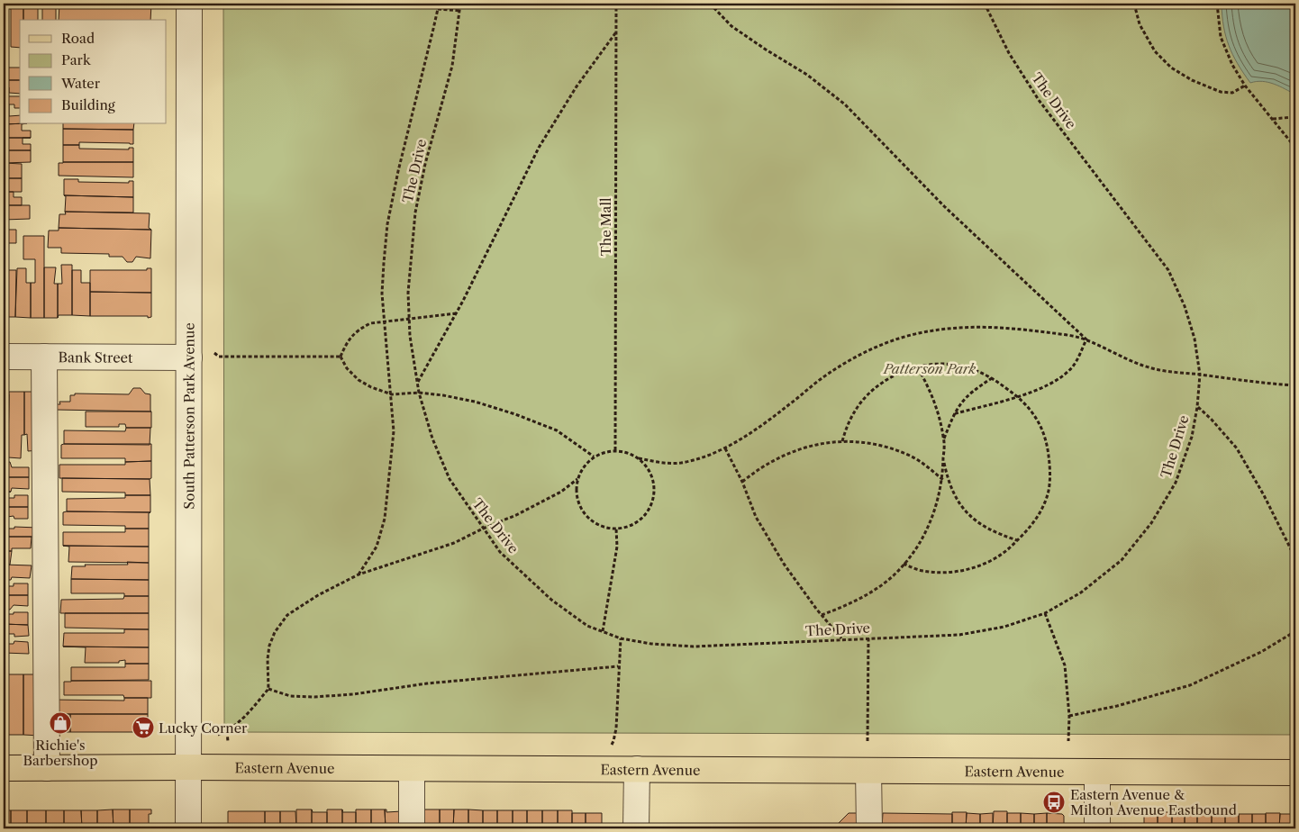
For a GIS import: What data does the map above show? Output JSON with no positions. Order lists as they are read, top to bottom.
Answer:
{
  "streets": {
    "main road": ["Eastern Avenue"],
    "street": ["Bank Street", "South Patterson Park Avenue"],
    "path": ["The Drive", "The Mall"]
  },
  "crossings": [
    ["Bank Street", "South Patterson Park Avenue"],
    ["South Patterson Park Avenue", "Eastern Avenue"]
  ],
  "parks": ["Patterson Park"],
  "places": {
    "shop": ["Richie's Barbershop"],
    "supermarket": ["Lucky Corner"],
    "bus stop": ["Eastern Avenue & Milton Avenue Eastbound"]
  },
  "legend": [
    "Road",
    "Park",
    "Water",
    "Building"
  ]
}
